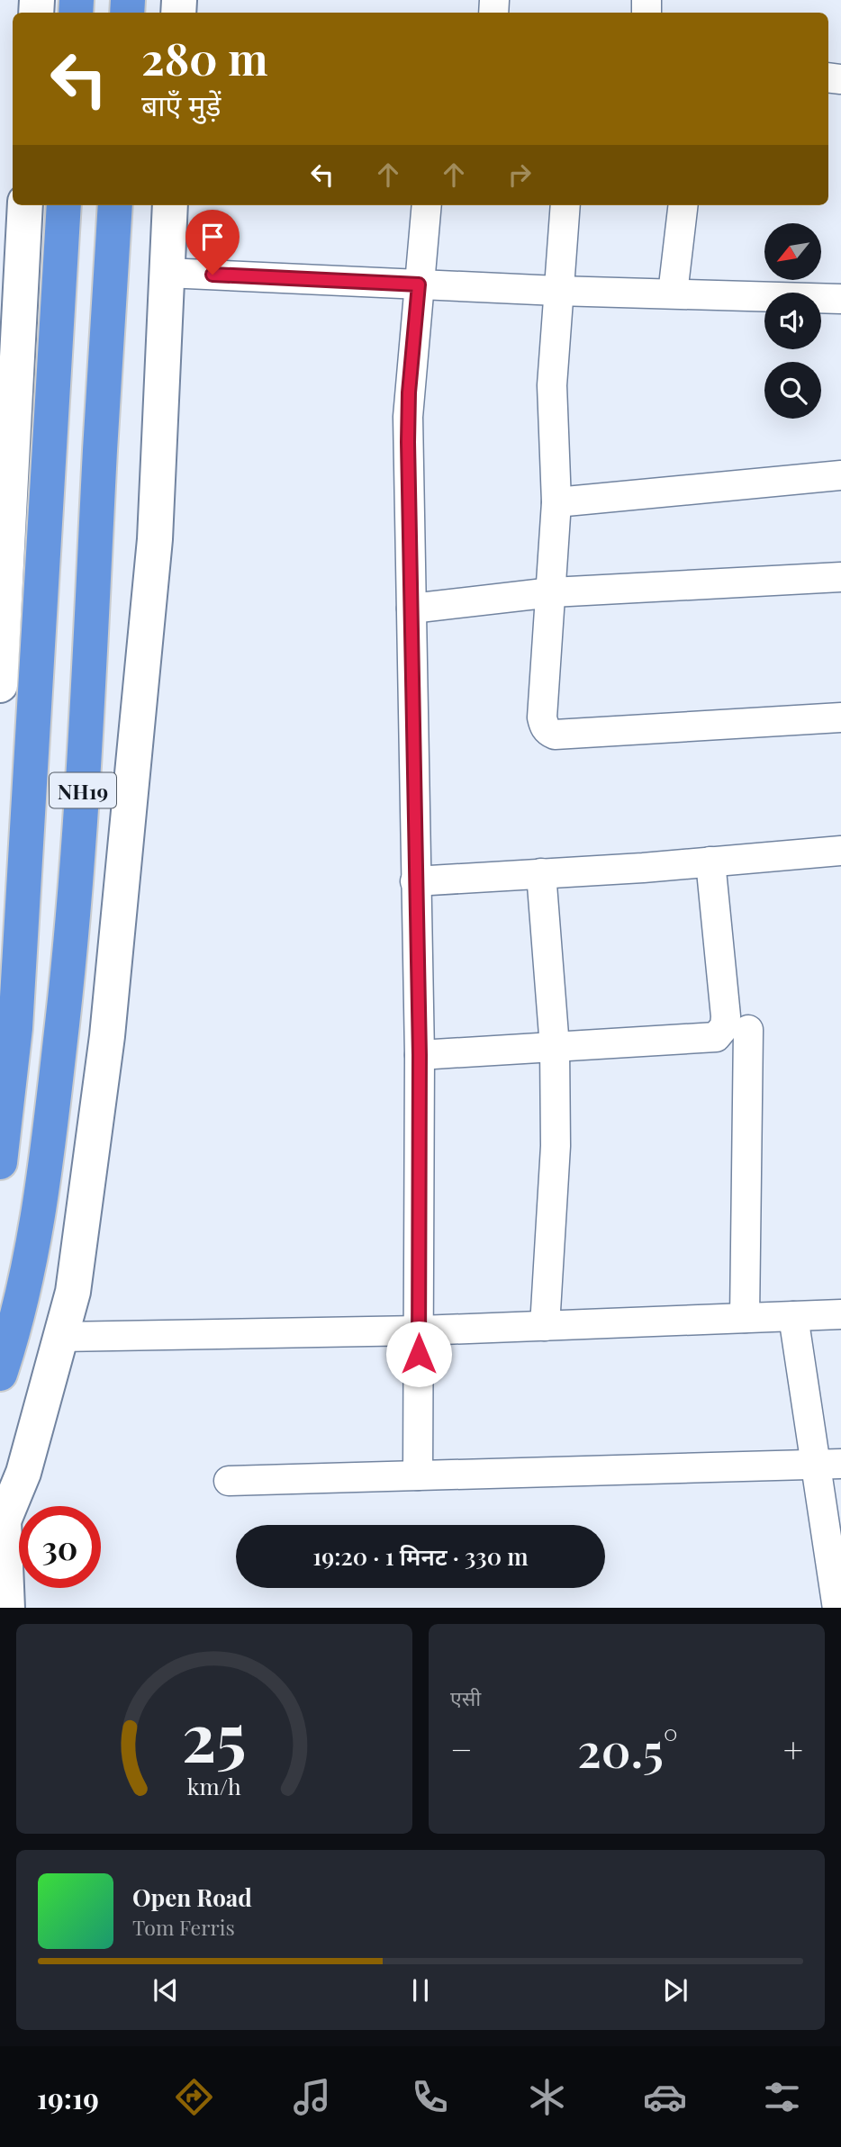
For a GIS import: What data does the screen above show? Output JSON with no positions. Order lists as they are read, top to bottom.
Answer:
{
  "streets": {
    "highway": ["NH19"]
  },
  "north": "bottom left",
  "page": {
    "turn": ["280 m", "बाएँ मुड़ें"],
    "limit": "30",
    "trip": "19:20 · 1 मिनट · 330 m",
    "tile": "एसी",
    "heat": ["−", "20.5°", "+"],
    "song": ["Open Road", "Tom Ferris"],
    "tabs": "19:19",
    "gauge": ["25", "km/h"]
  }
}
